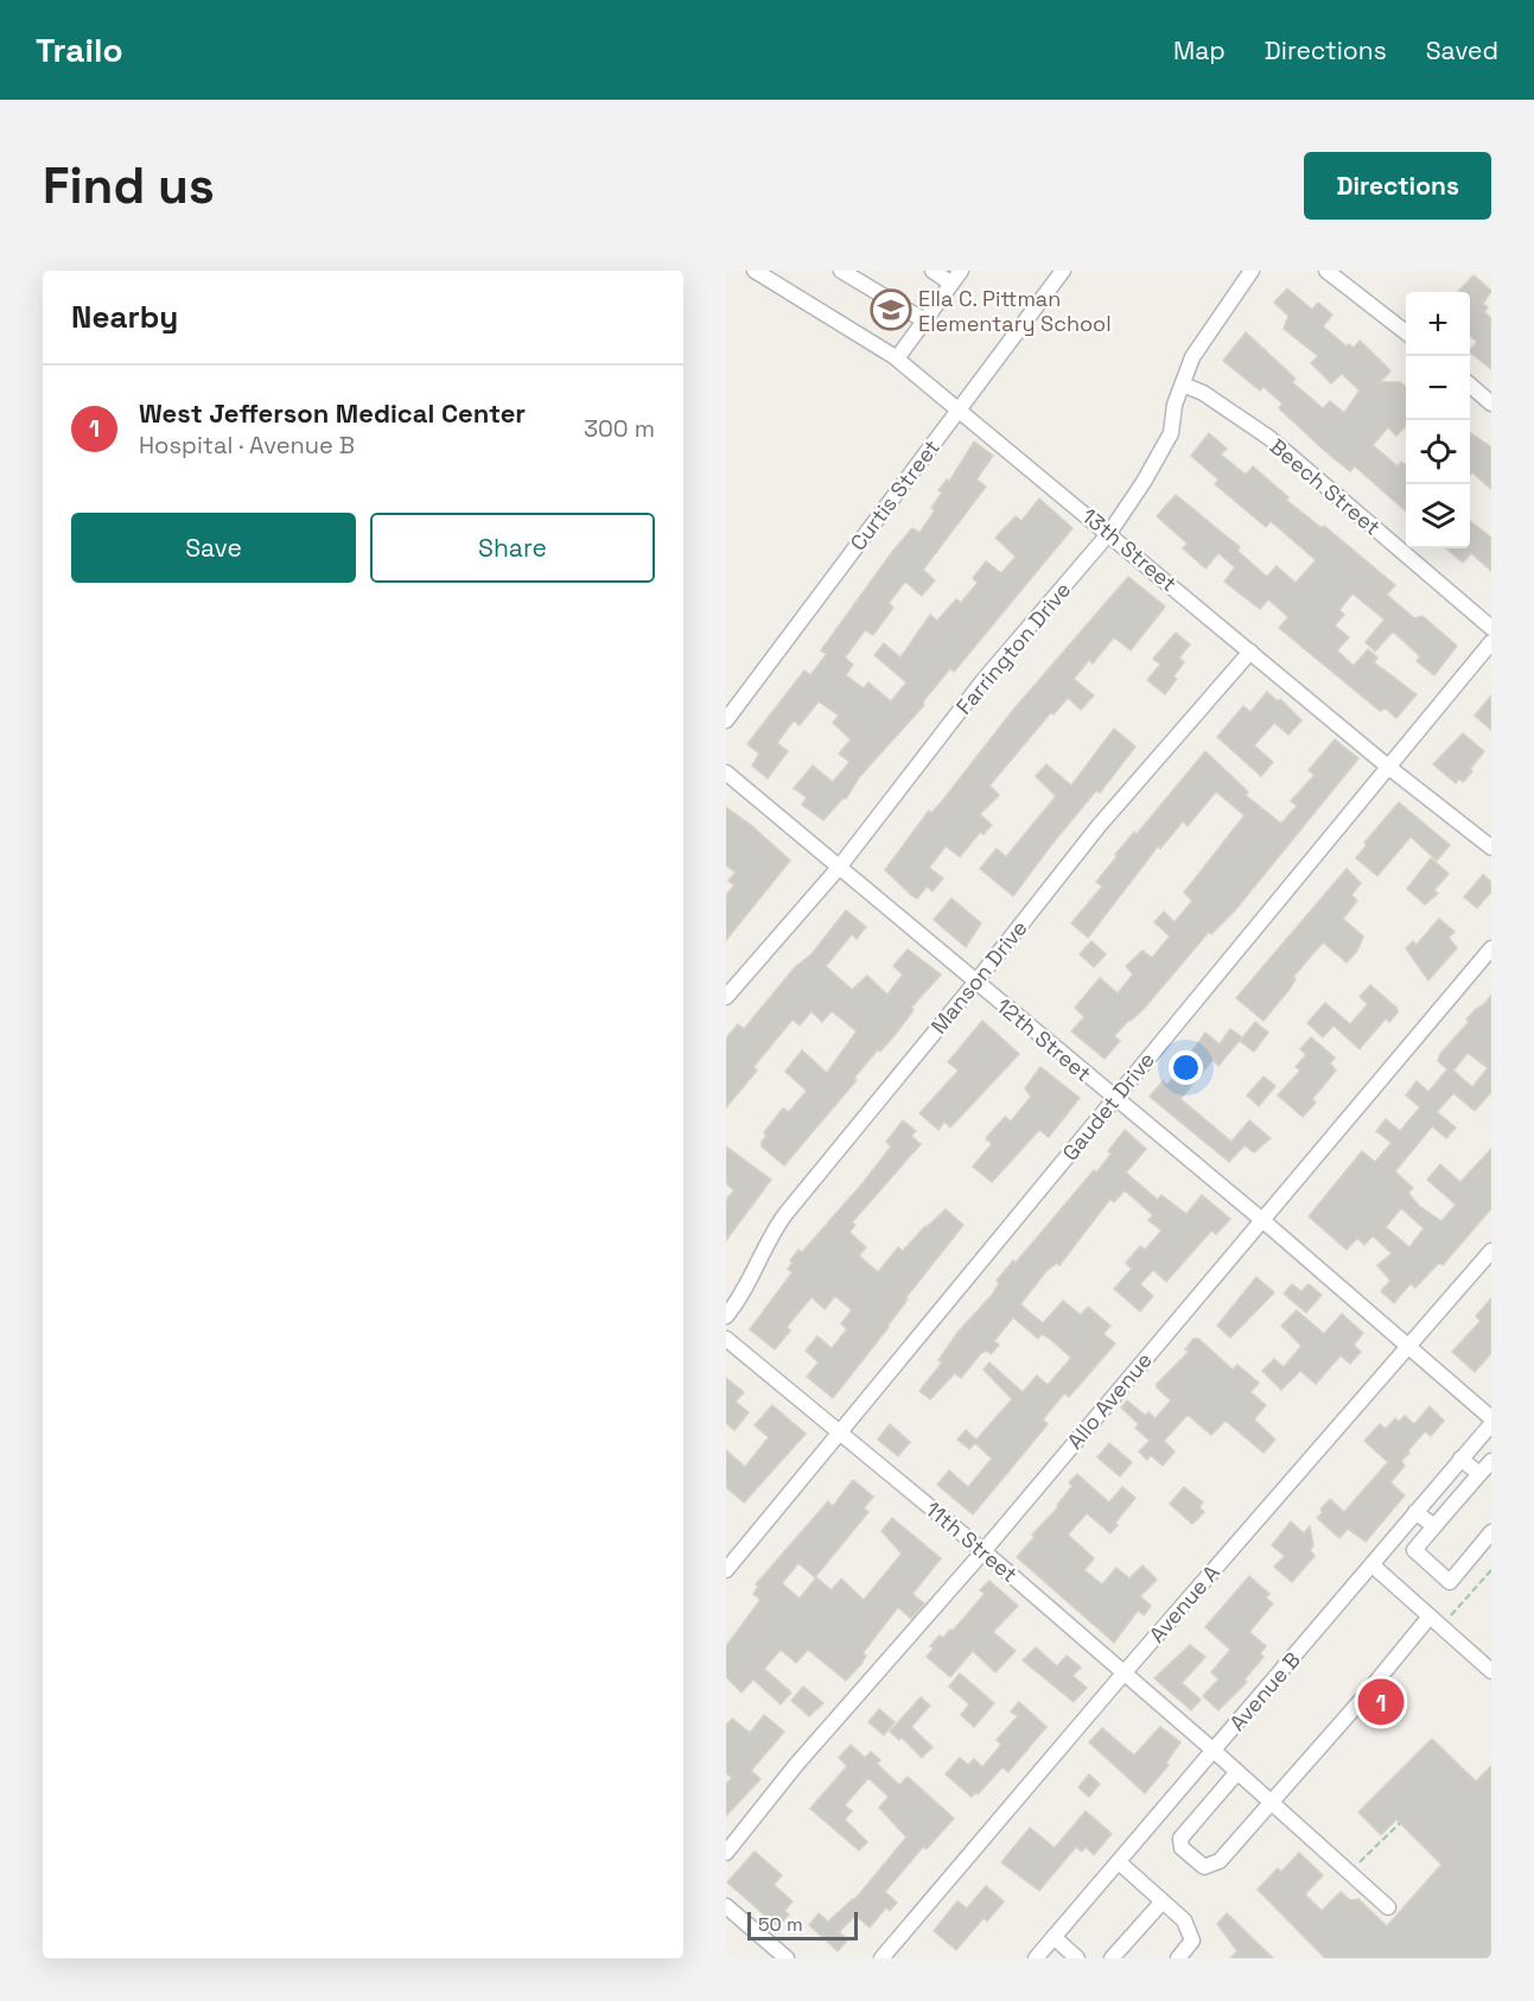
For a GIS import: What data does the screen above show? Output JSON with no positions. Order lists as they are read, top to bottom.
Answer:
{
  "streets": {
    "street": [
      "Beech Street",
      "Curtis Street",
      "13th Street",
      "Farrington Drive",
      "Manson Drive",
      "12th Street",
      "Gaudet Drive",
      "Allo Avenue",
      "11th Street",
      "Avenue A",
      "Avenue B"
    ]
  },
  "crossings": [
    ["Beech Street", "Farrington Drive"],
    ["Curtis Street", "13th Street"],
    ["13th Street", "Farrington Drive"],
    ["13th Street", "Manson Drive"],
    ["13th Street", "Gaudet Drive"],
    ["Farrington Drive", "12th Street"],
    ["Manson Drive", "12th Street"],
    ["12th Street", "Gaudet Drive"],
    ["12th Street", "Allo Avenue"],
    ["12th Street", "Avenue A"],
    ["12th Street", "Avenue B"],
    ["Gaudet Drive", "11th Street"],
    ["Allo Avenue", "11th Street"],
    ["11th Street", "Avenue A"],
    ["11th Street", "Avenue B"]
  ],
  "places": {
    "school or university": ["Ella C. Pittman Elementary School"]
  },
  "scale_bar": "50 m",
  "page": {
    "header": "Trailo",
    "nav": ["Map", "Directions", "Saved"],
    "buttons": [
      "Directions",
      ["Save", "Share"]
    ],
    "title": "Find us",
    "heading": "Nearby",
    "map_buttons": ["+", "−"],
    "list": [
      {
        "mark": "1",
        "name": "West Jefferson Medical Center",
        "note": "Hospital · Avenue B",
        "value": "300 m"
      }
    ],
    "pins": "1",
    "scale": "50 m"
  }
}
